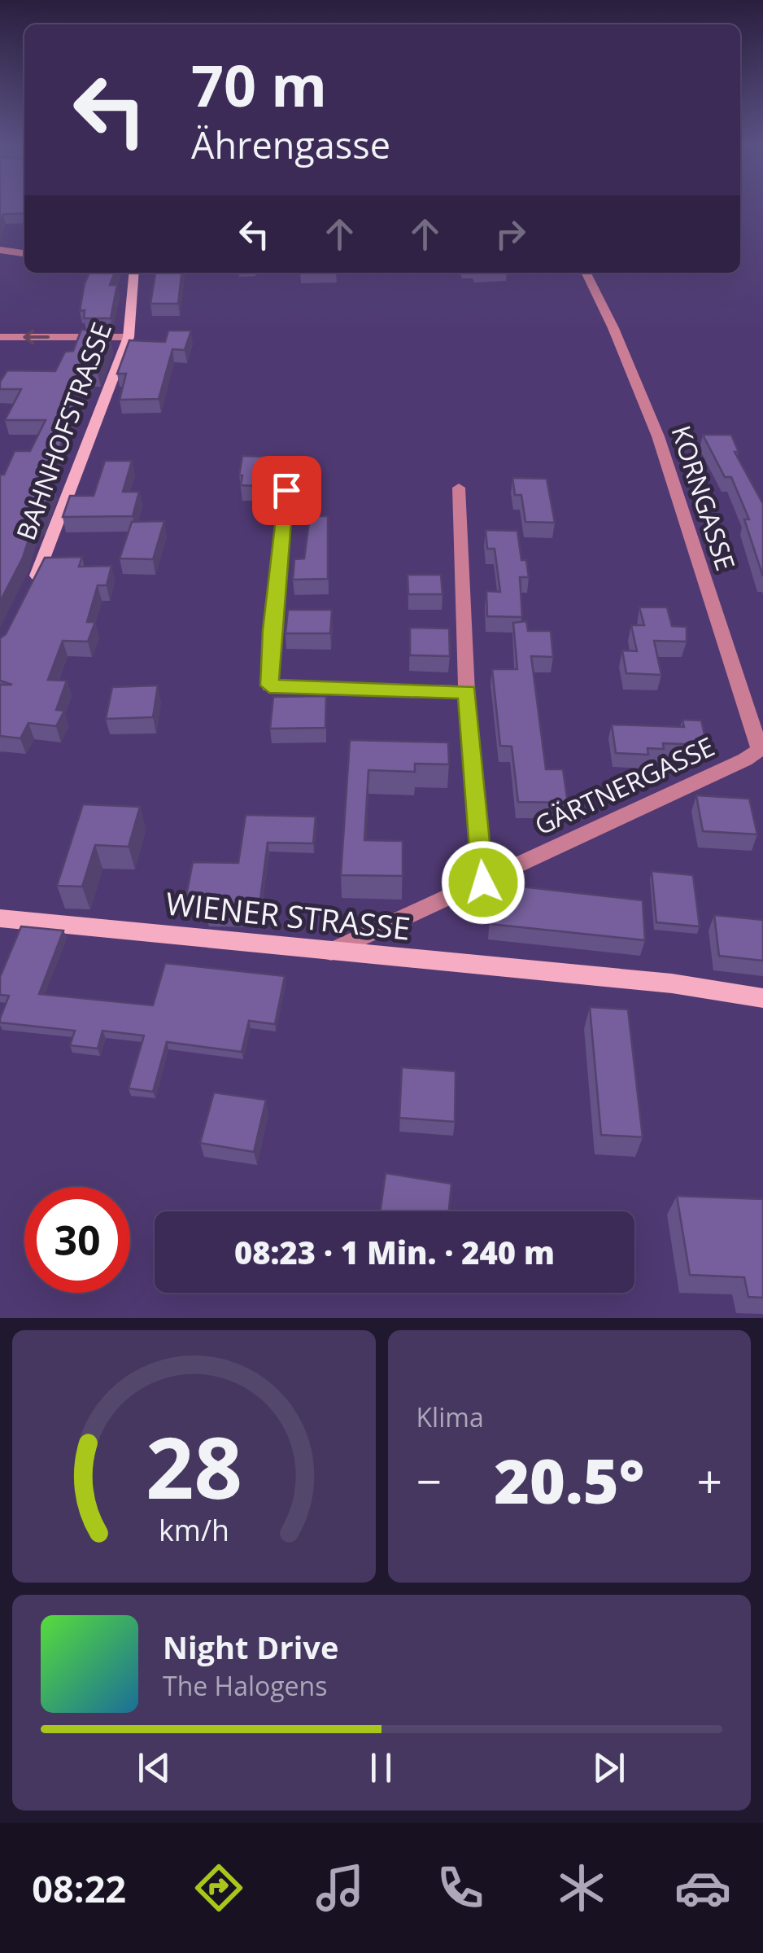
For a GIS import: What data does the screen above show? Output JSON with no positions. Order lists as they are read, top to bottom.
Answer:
{
  "streets": {
    "street": [
      "BAHNHOFSTRASSE",
      "KORNGASSE",
      "GÄRTNERGASSE",
      "WIENER STRASSE"
    ]
  },
  "crossings": [
    ["KORNGASSE", "GÄRTNERGASSE"],
    ["GÄRTNERGASSE", "WIENER STRASSE"]
  ],
  "page": {
    "turn": ["70 m", "Ährengasse"],
    "limit": "30",
    "trip": "08:23 · 1 Min. · 240 m",
    "tile": "Klima",
    "heat": ["−", "20.5°", "+"],
    "song": ["Night Drive", "The Halogens"],
    "tabs": "08:22",
    "gauge": ["28", "km/h"]
  }
}
